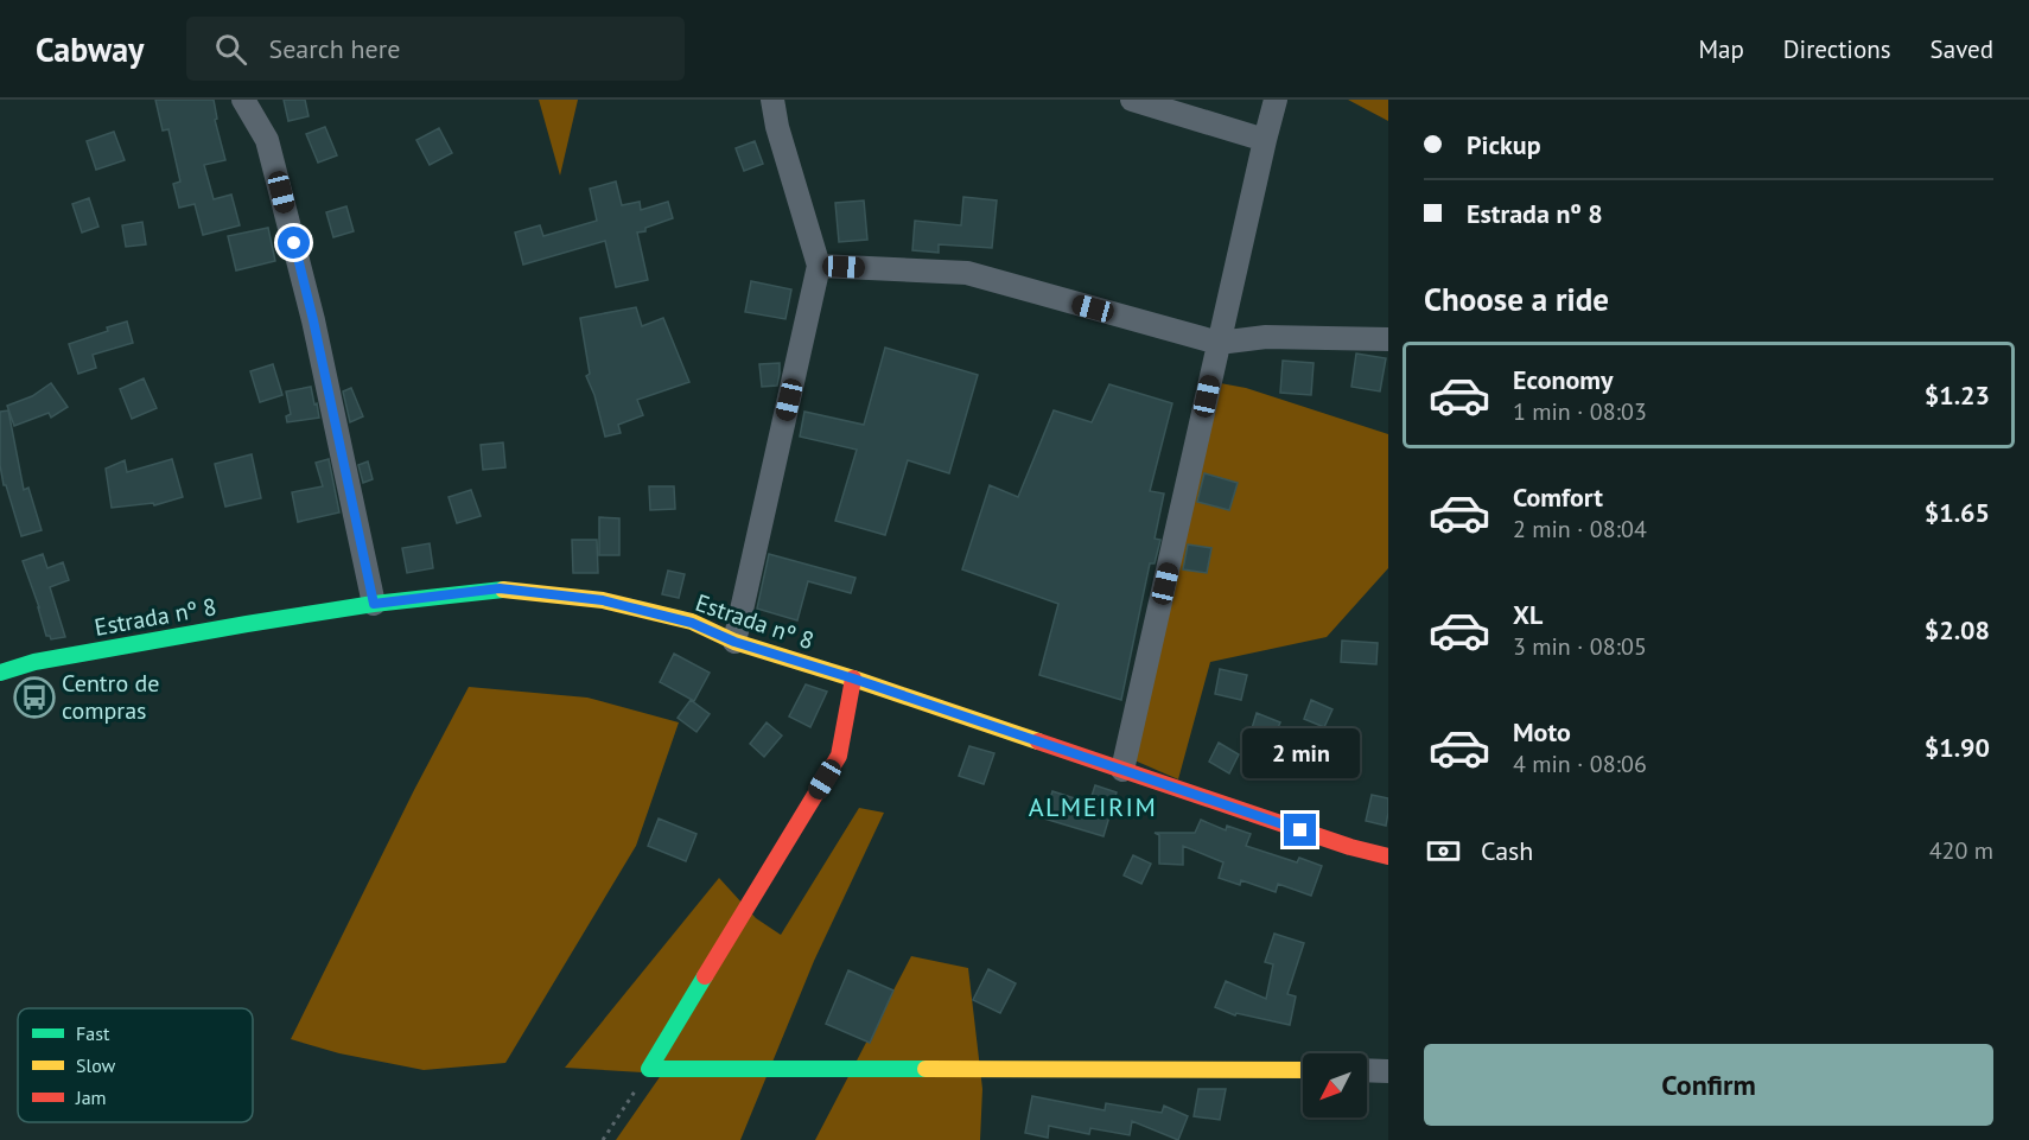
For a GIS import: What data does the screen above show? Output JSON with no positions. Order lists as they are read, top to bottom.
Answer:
{
  "streets": {
    "main road": ["Estrada nº 8"]
  },
  "districts": ["ALMEIRIM"],
  "places": {
    "bus stop": ["Centro de compras"]
  },
  "legend": ["Fast", "Slow", "Jam"],
  "north": "bottom left",
  "page": {
    "header": "Cabway",
    "search": "Search here",
    "nav": ["Map", "Directions", "Saved"],
    "banner": ["Pickup", "Estrada nº 8"],
    "heading": "Choose a ride",
    "list": [
      {
        "name": "Economy",
        "note": "1 min · 08:03",
        "value": "$1.23"
      },
      {
        "name": "Comfort",
        "note": "2 min · 08:04",
        "value": "$1.65"
      },
      {
        "name": "XL",
        "note": "3 min · 08:05",
        "value": "$2.08"
      },
      {
        "name": "Moto",
        "note": "4 min · 08:06",
        "value": "$1.90"
      }
    ],
    "bubble": "2 min",
    "pay": ["Cash", "420 m"],
    "buttons": "Confirm"
  }
}
